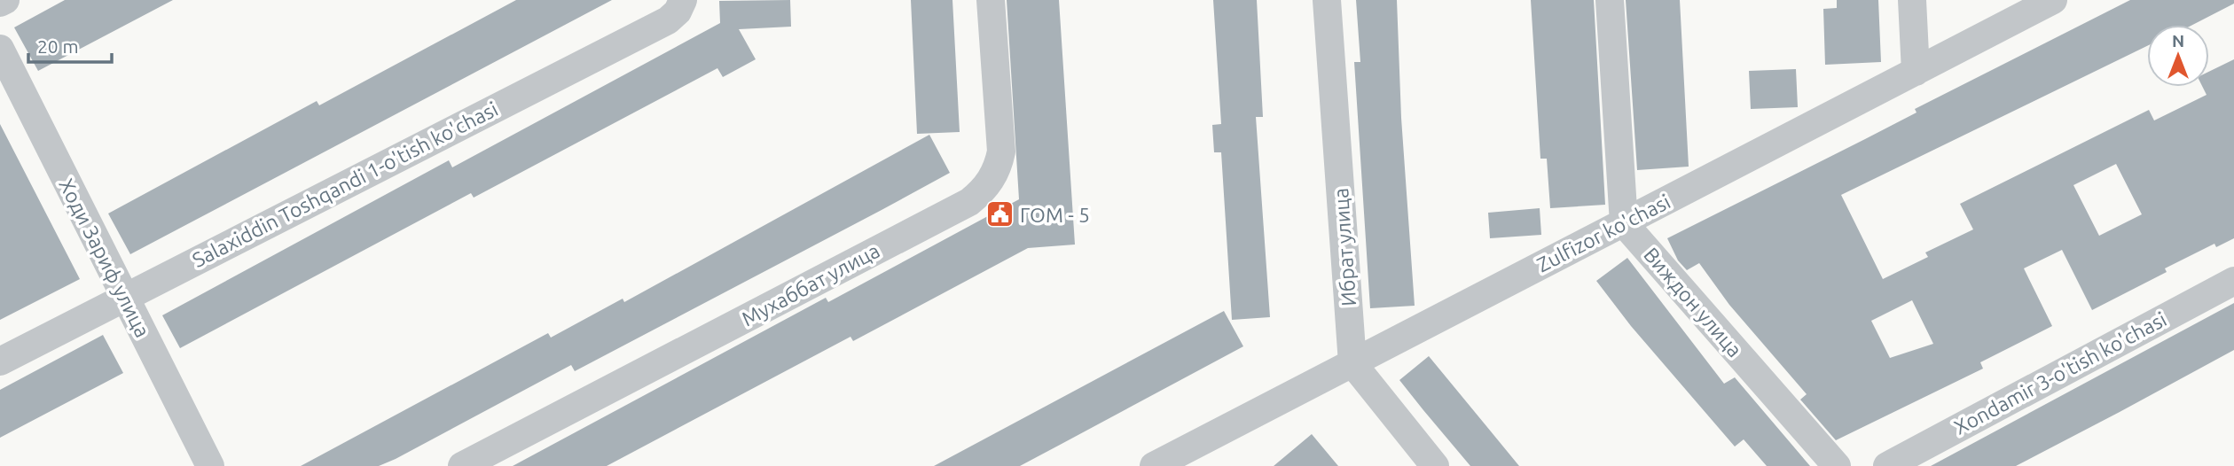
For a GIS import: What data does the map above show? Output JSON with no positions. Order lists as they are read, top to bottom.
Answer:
{
  "streets": {
    "street": [
      "Salaxiddin Toshqandi 1-o'tish ko'chasi",
      "Zulfizor ko'chasi",
      "Ибрат улица",
      "Ходи Зариф улица",
      "Мухаббат улица",
      "Виждон улица",
      "Xondamir 3-o'tish ko'chasi"
    ]
  },
  "crossings": [
    ["Salaxiddin Toshqandi 1-o'tish ko'chasi", "Ходи Зариф улица"],
    ["Zulfizor ko'chasi", "Ибрат улица"],
    ["Zulfizor ko'chasi", "Виждон улица"]
  ],
  "places": {
    "public building": ["ГОМ - 5"]
  },
  "scale_bar": "20 m",
  "north": "top"
}
